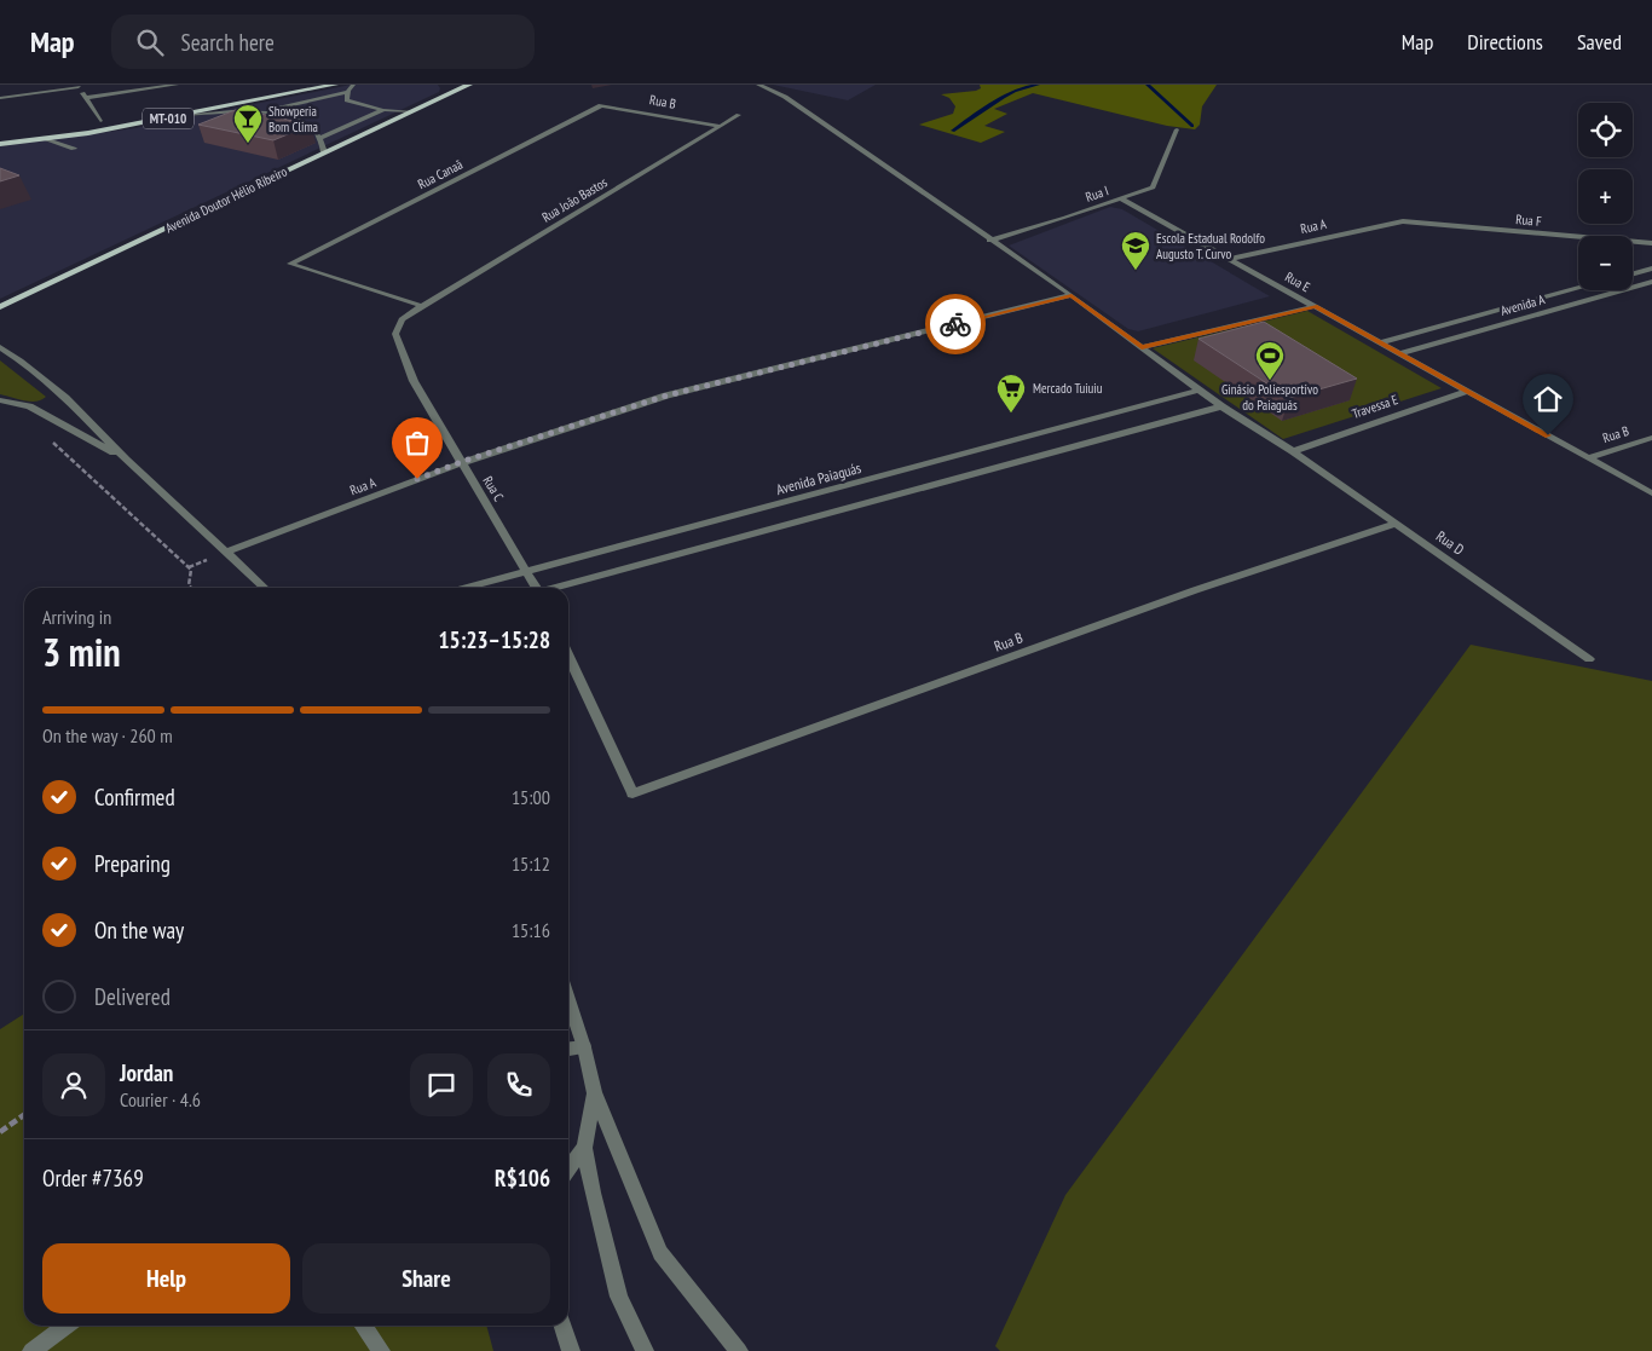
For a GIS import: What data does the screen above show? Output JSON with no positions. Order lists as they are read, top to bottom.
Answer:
{
  "streets": {
    "main road": ["MT-010", "Avenida Doutor Hélio Ribeiro"],
    "street": [
      "Rua B",
      "Rua Canaã",
      "Rua I",
      "Rua João Bastos",
      "Rua F",
      "Rua A",
      "Rua E",
      "Avenida A",
      "Travessa E",
      "Avenida Paiaguás",
      "Rua C",
      "Rua D"
    ]
  },
  "crossings": [
    ["Rua B", "Rua Canaã"],
    ["Rua B", "Rua João Bastos"],
    ["Rua B", "Rua E"],
    ["Rua B", "Rua D"],
    ["Rua Canaã", "Rua João Bastos"],
    ["Rua Canaã", "Rua C"],
    ["Rua I", "Rua E"],
    ["Rua João Bastos", "Rua C"],
    ["Rua F", "Rua A"],
    ["Rua A", "Rua E"],
    ["Rua A", "Rua C"],
    ["Rua E", "Avenida A"],
    ["Rua E", "Travessa E"],
    ["Travessa E", "Rua D"],
    ["Avenida Paiaguás", "Rua C"]
  ],
  "places": {
    "bar": ["Showperia Bom Clima"],
    "school or university": ["Escola Estadual Rodolfo Augusto T. Curvo"],
    "sports": ["Ginásio Poliesportivo do Paiaguás"],
    "supermarket": ["Mercado Tuiuiu"]
  },
  "page": {
    "header": "Map",
    "search": "Search here",
    "nav": ["Map", "Directions", "Saved"],
    "map_buttons": ["+", "−"],
    "heading": ["3 min", "Arriving in", "15:23–15:28"],
    "panel": [
      "Jordan",
      "Courier · 4.6",
      "Order #7369",
      "R$106"
    ],
    "bar": "On the way · 260 m",
    "list": [
      ["Confirmed", "15:00"],
      ["Preparing", "15:12"],
      ["On the way", "15:16"],
      "Delivered"
    ],
    "buttons": ["Help", "Share"]
  }
}
